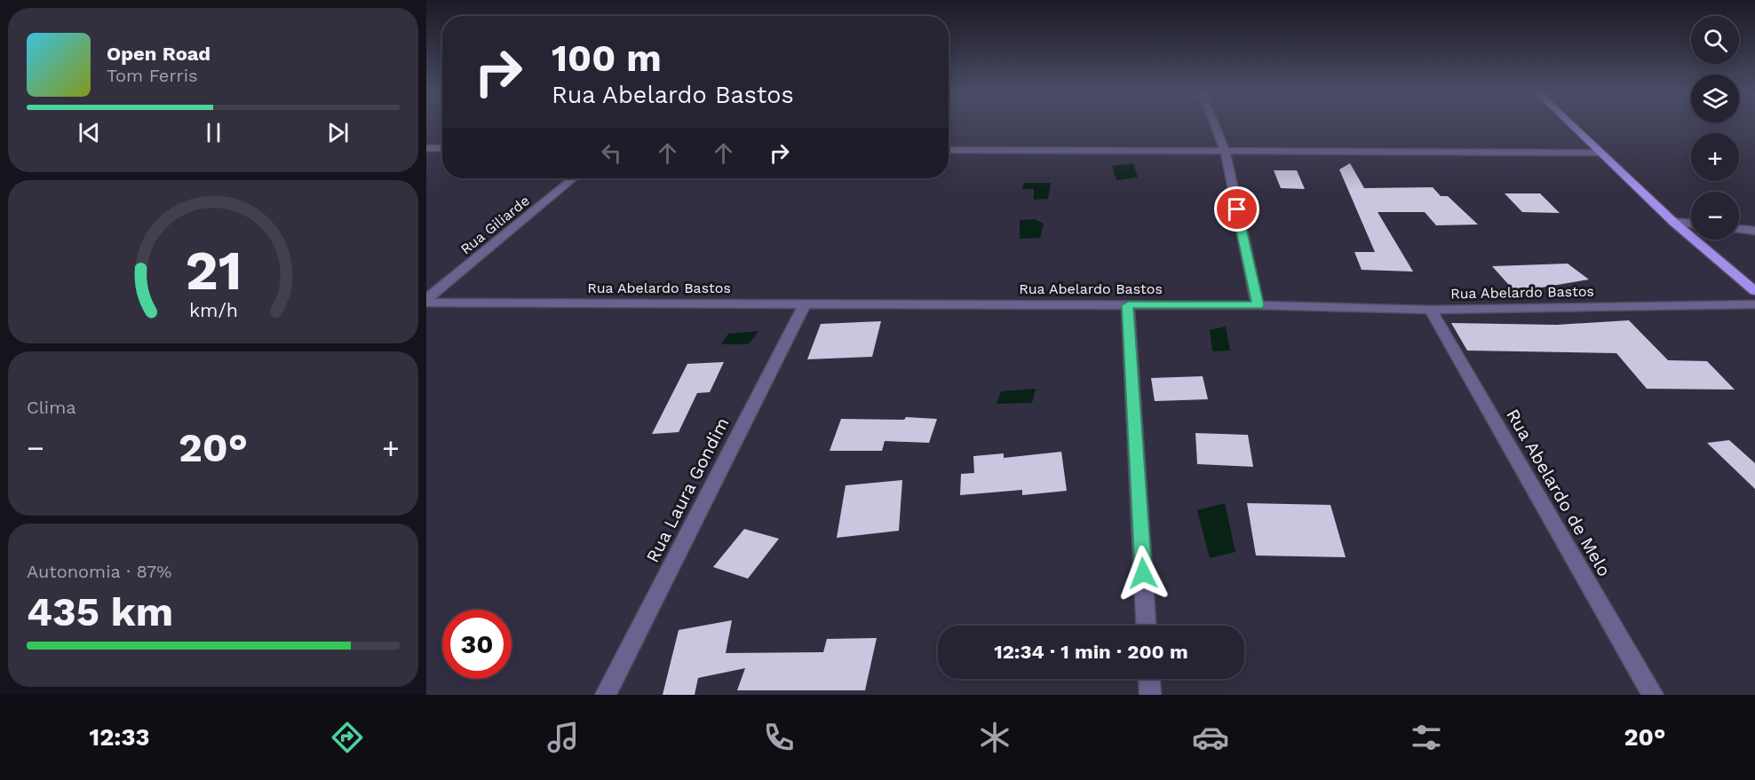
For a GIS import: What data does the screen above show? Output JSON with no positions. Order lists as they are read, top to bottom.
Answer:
{
  "streets": {
    "street": [
      "Rua Giliarde",
      "Rua Abelardo Bastos",
      "Rua Laura Gondim",
      "Rua Abelardo de Melo"
    ]
  },
  "crossings": [
    ["Rua Giliarde", "Rua Abelardo Bastos"],
    ["Rua Abelardo Bastos", "Rua Laura Gondim"],
    ["Rua Abelardo Bastos", "Rua Abelardo de Melo"]
  ],
  "page": {
    "map_buttons": ["+", "−"],
    "turn": ["100 m", "Rua Abelardo Bastos"],
    "song": ["Open Road", "Tom Ferris"],
    "tile": [
      "Clima",
      ["Autonomia · 87%", "435 km"]
    ],
    "heat": ["−", "20°", "+"],
    "limit": "30",
    "trip": "12:34 · 1 min · 200 m",
    "tabs": ["12:33", "20°"],
    "gauge": ["21", "km/h"]
  }
}
